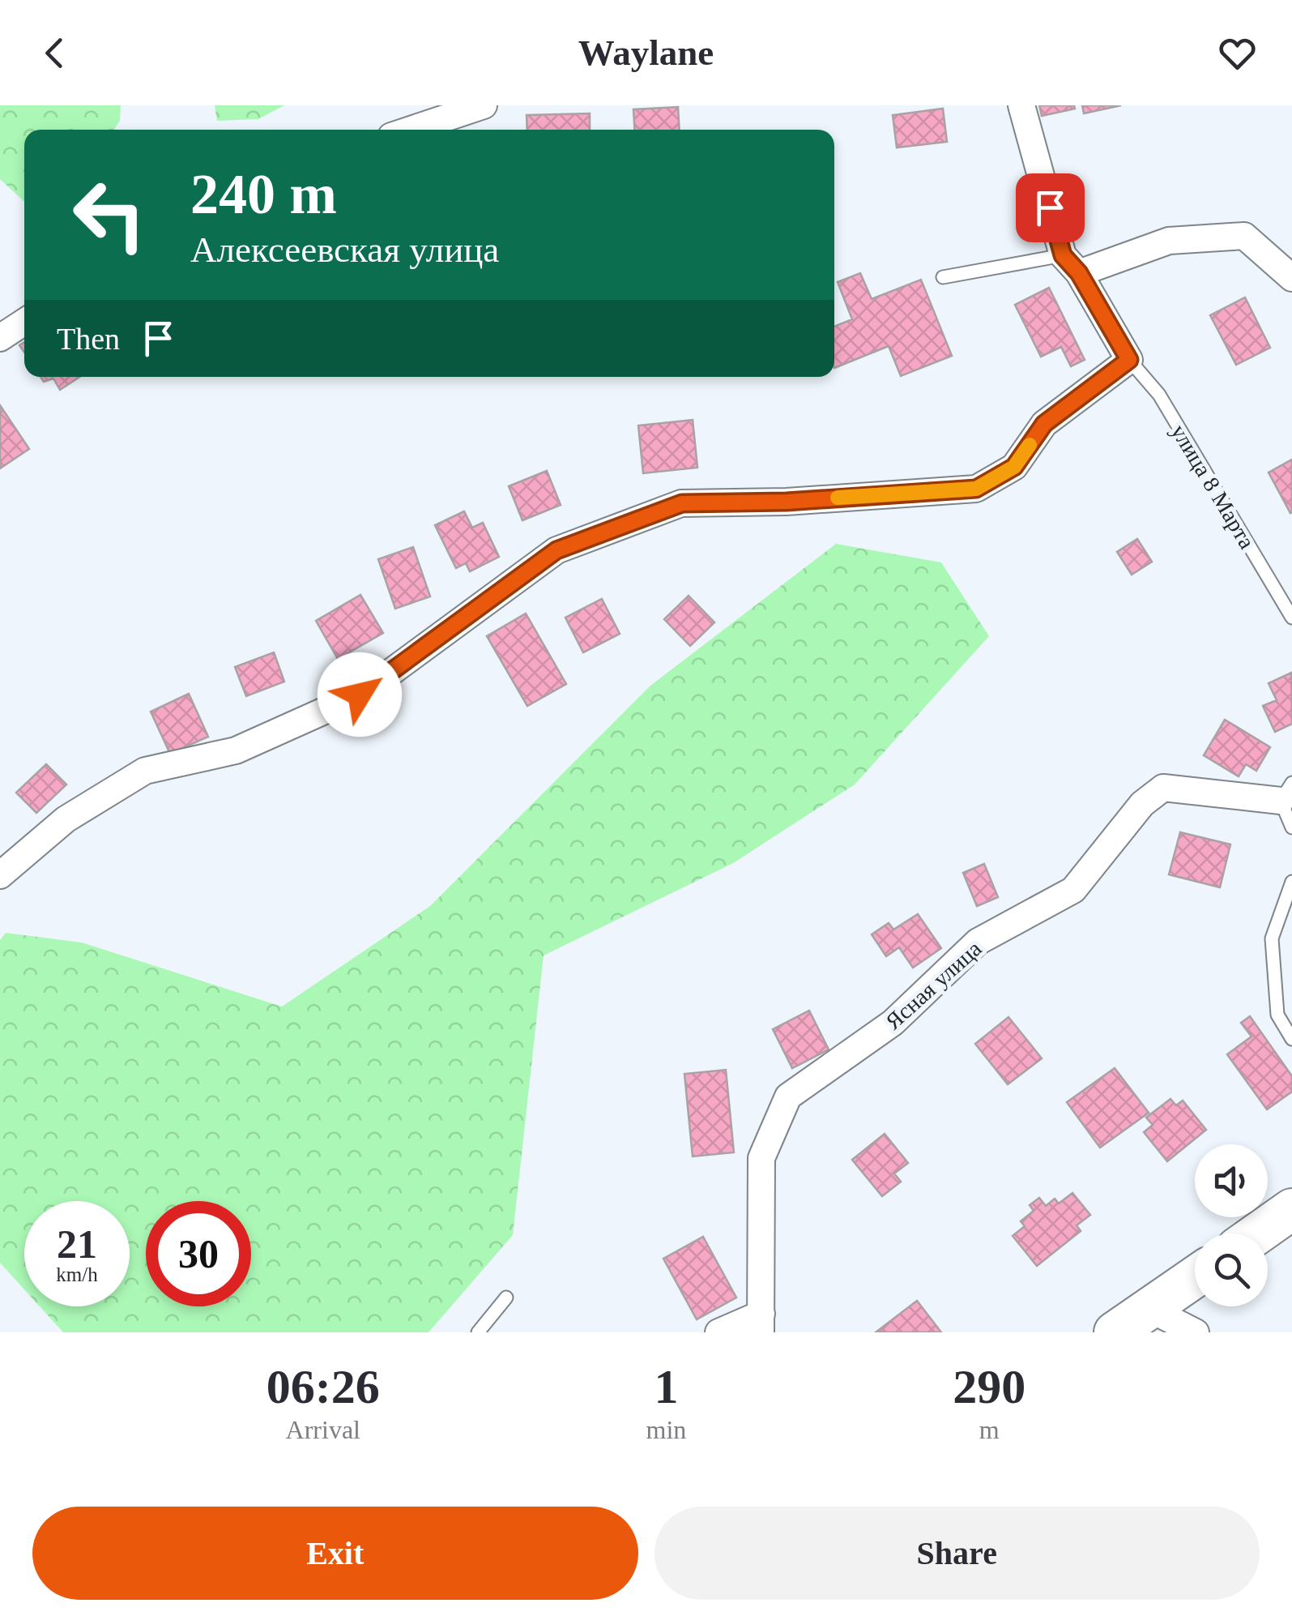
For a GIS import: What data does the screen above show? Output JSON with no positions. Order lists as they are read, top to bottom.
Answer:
{
  "streets": {
    "street": ["Ясная улица"],
    "lane": ["улица 8 Марта"]
  },
  "page": {
    "header": "Waylane",
    "turn": ["240 m", "Алексеевская улица"],
    "then": "Then",
    "speed": "21 km/h",
    "limit": "30",
    "eta": [
      "06:26",
      "Arrival",
      "1",
      "min",
      "290",
      "m"
    ],
    "buttons": ["Exit", "Share"]
  }
}
